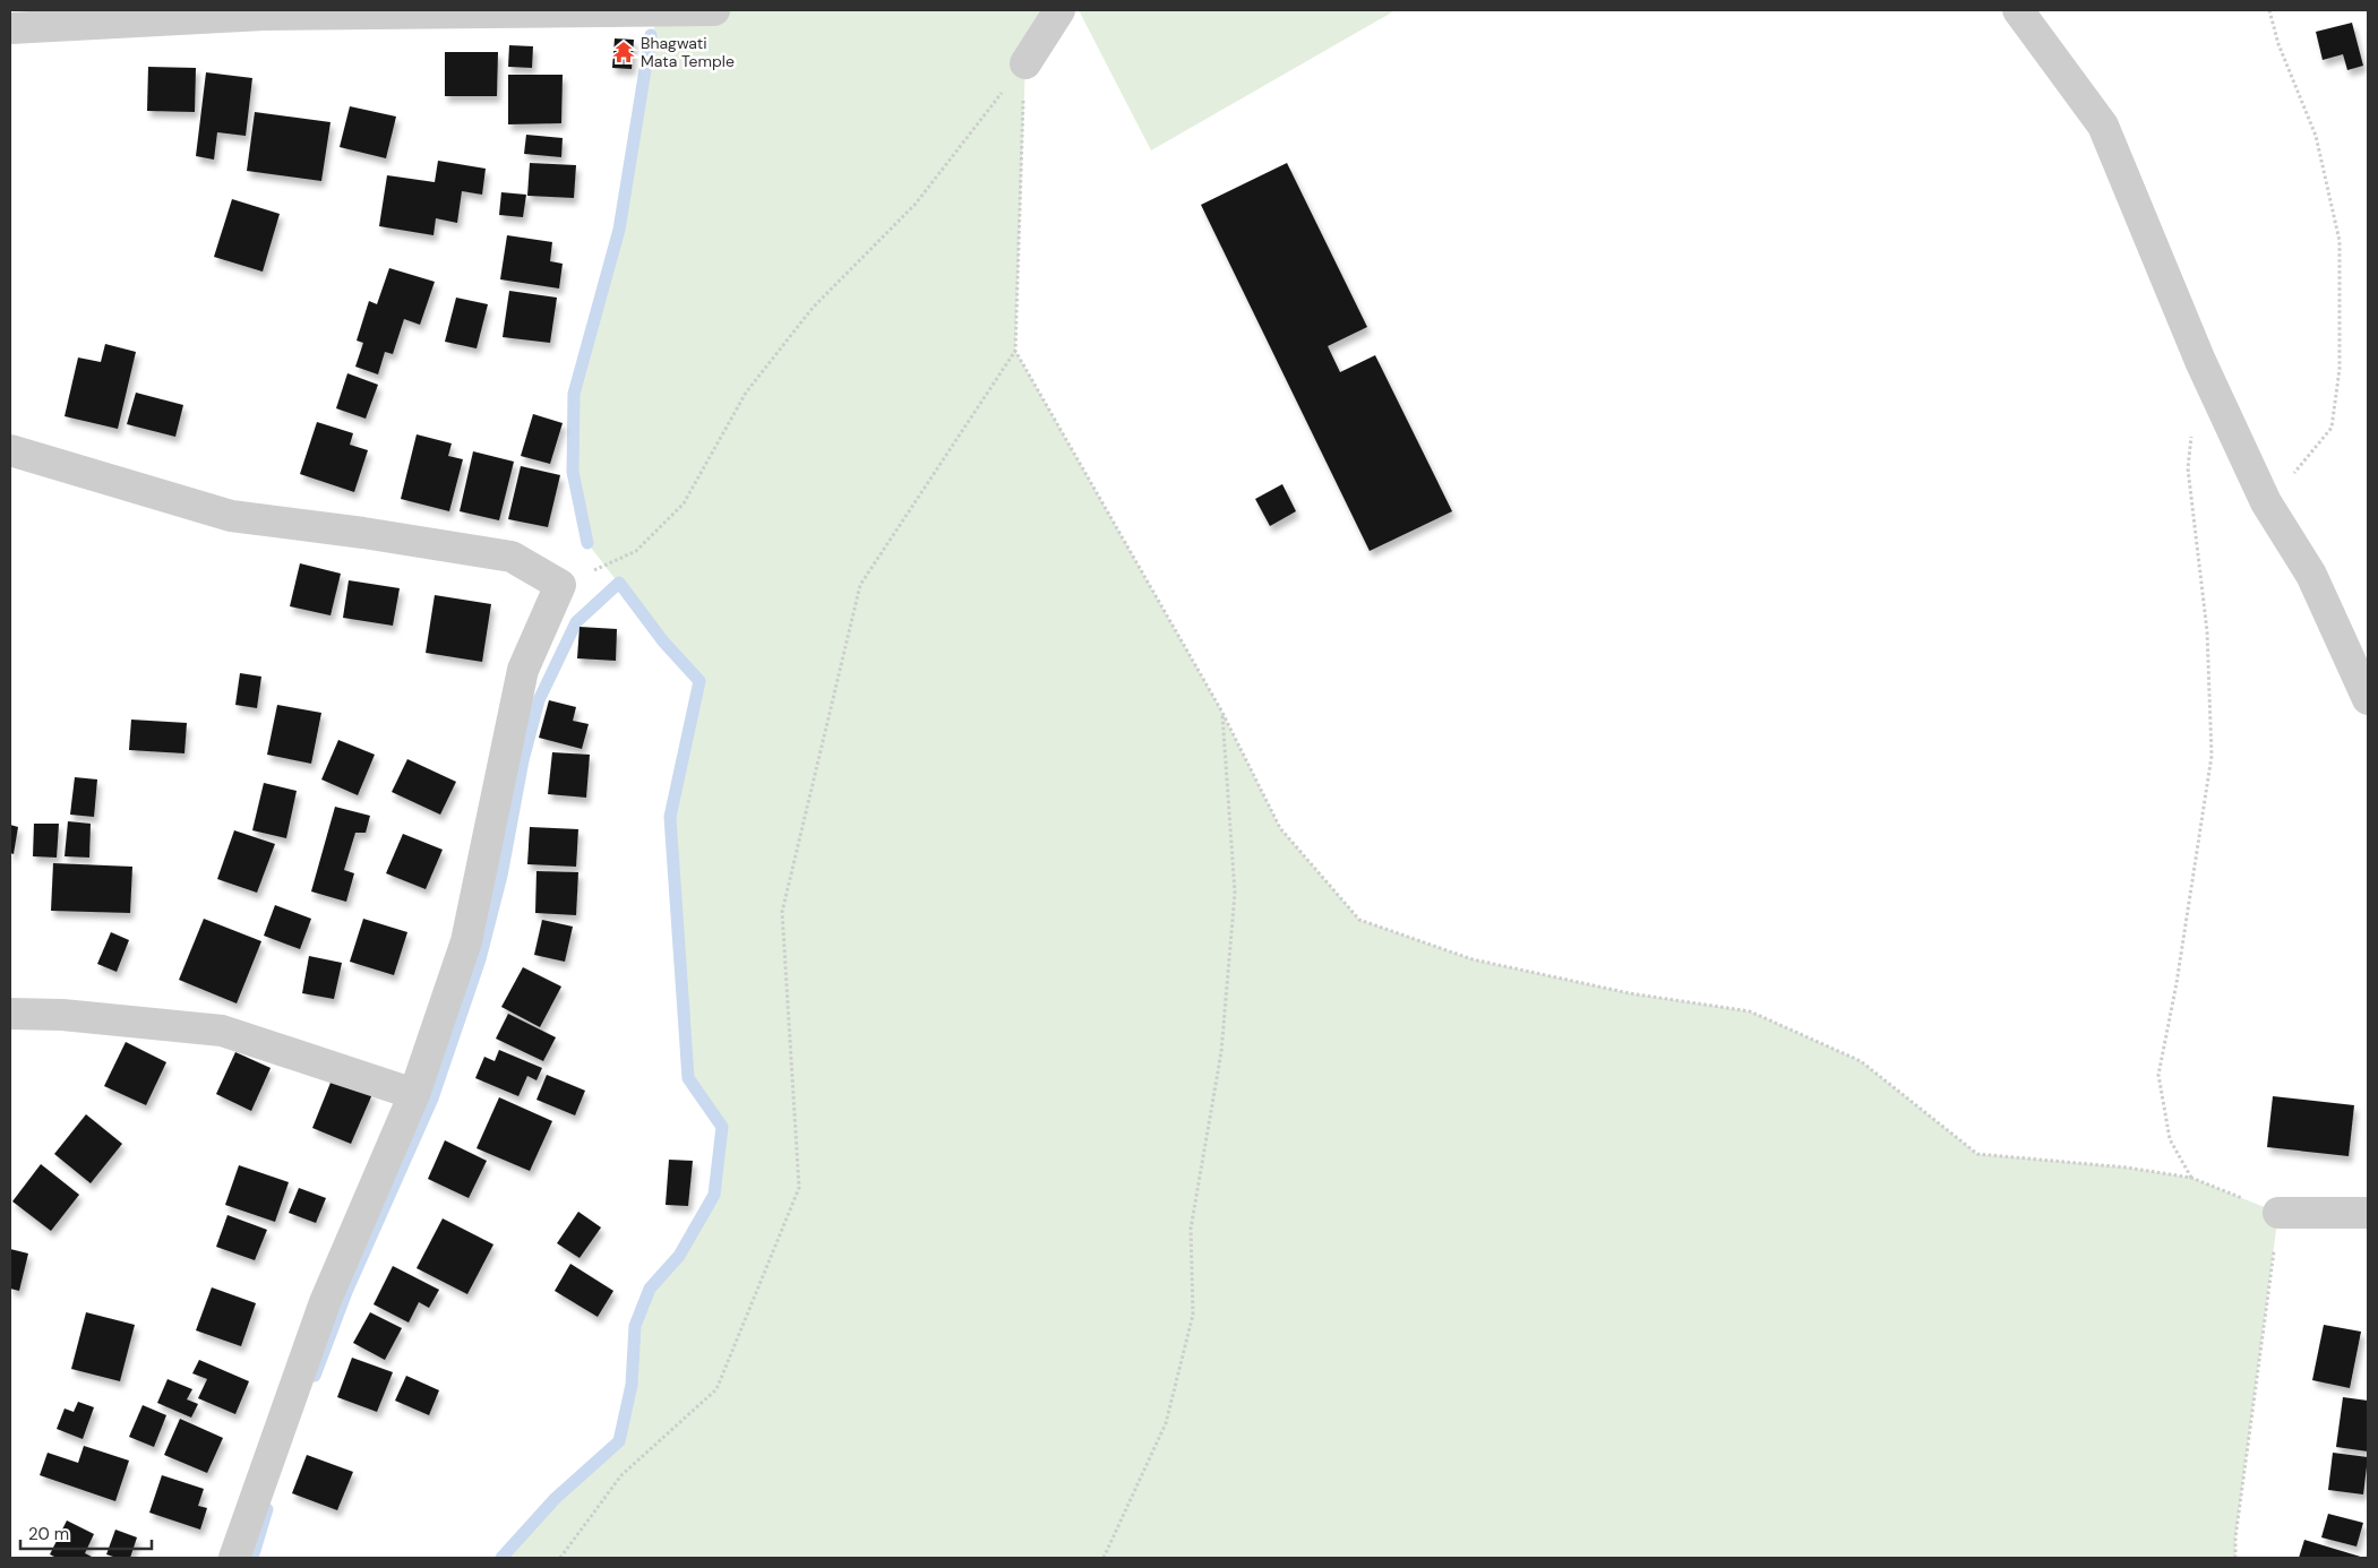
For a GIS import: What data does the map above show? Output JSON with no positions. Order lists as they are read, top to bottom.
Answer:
{
  "places": {
    "temple": ["Bhagwati Mata Temple"]
  },
  "scale_bar": "20 m"
}
